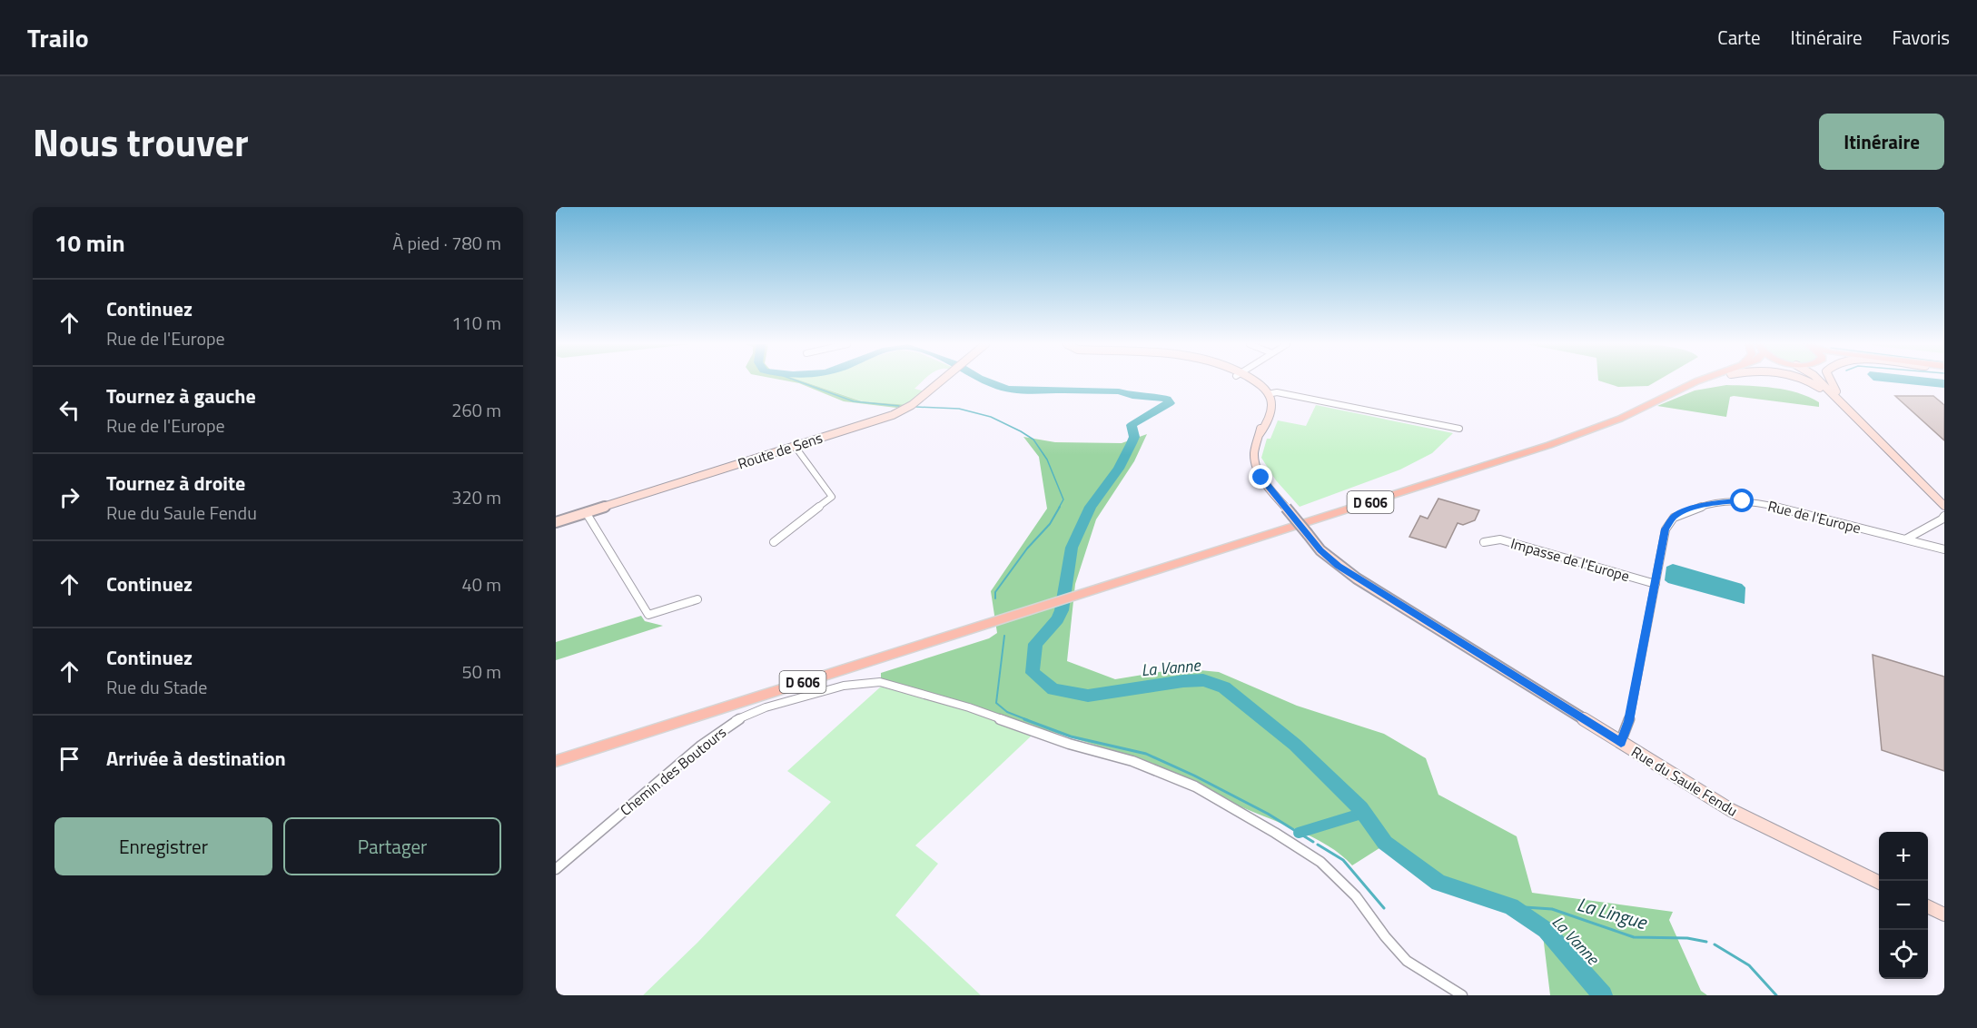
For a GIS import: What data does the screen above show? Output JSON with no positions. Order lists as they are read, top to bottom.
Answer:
{
  "streets": {
    "main road": ["D 606"],
    "street": [
      "Route de Sens",
      "Rue de l'Europe",
      "Impasse de l'Europe",
      "Chemin des Boutours",
      "Rue du Saule Fendu"
    ]
  },
  "crossings": [
    ["Rue de l'Europe", "Impasse de l'Europe"],
    ["Rue de l'Europe", "Rue du Saule Fendu"]
  ],
  "water": ["La Vanne", "La Lingue"],
  "page": {
    "header": "Trailo",
    "nav": ["Carte", "Itinéraire", "Favoris"],
    "title": "Nous trouver",
    "buttons": [
      "Itinéraire",
      ["Enregistrer", "Partager"]
    ],
    "heading": ["10 min", "À pied · 780 m"],
    "list": [
      ["Continuez", "Rue de l'Europe", "110 m"],
      ["Tournez à gauche", "Rue de l'Europe", "260 m"],
      ["Tournez à droite", "Rue du Saule Fendu", "320 m"],
      ["Continuez", "40 m"],
      ["Continuez", "Rue du Stade", "50 m"],
      "Arrivée à destination"
    ],
    "map_buttons": ["+", "−"]
  }
}
